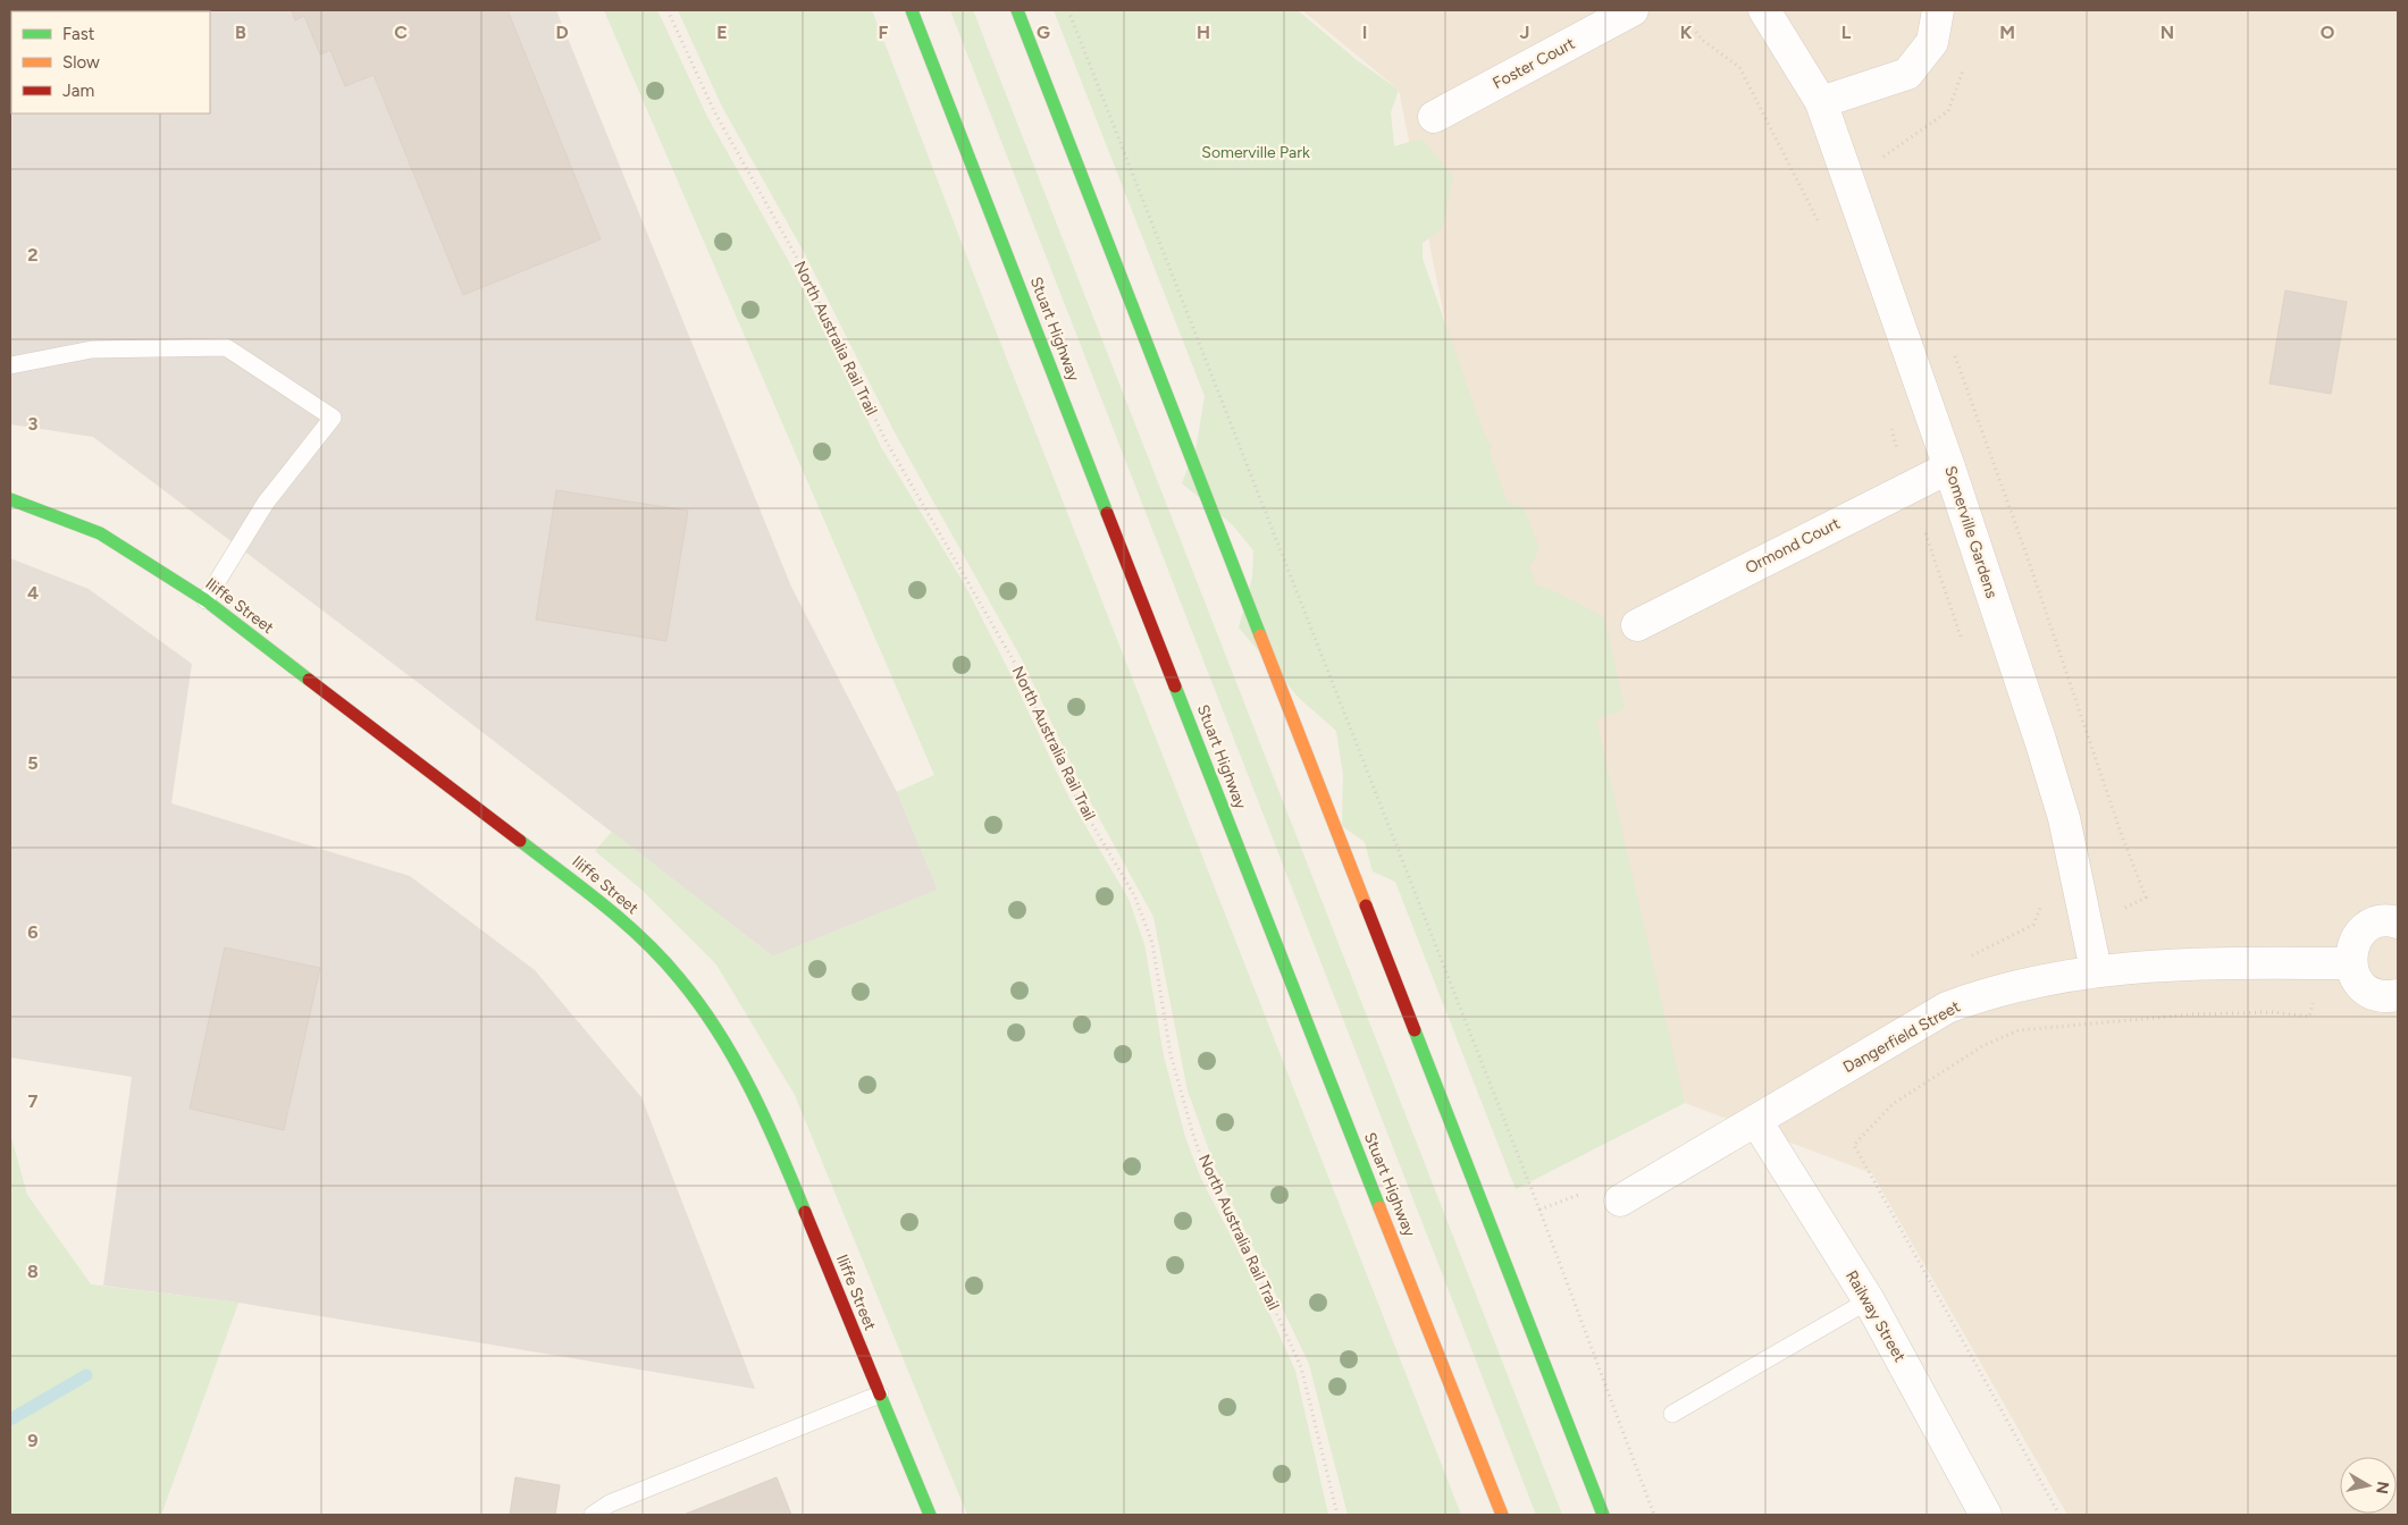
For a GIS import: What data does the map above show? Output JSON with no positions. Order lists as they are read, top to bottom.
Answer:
{
  "streets": {
    "main road": ["Stuart Highway", "Iliffe Street"],
    "street": [
      "Foster Court",
      "Somerville Gardens",
      "Ormond Court",
      "Dangerfield Street",
      "Railway Street"
    ],
    "path": ["North Australia Rail Trail"]
  },
  "crossings": [
    ["Somerville Gardens", "Ormond Court"],
    ["Somerville Gardens", "Dangerfield Street"],
    ["Dangerfield Street", "Railway Street"]
  ],
  "parks": ["Somerville Park"],
  "legend": ["Fast", "Slow", "Jam"],
  "north": "right",
  "grid": {
    "columns": [
      "B",
      "C",
      "D",
      "E",
      "F",
      "G",
      "H",
      "I",
      "J",
      "K",
      "L",
      "M",
      "N",
      "O"
    ],
    "rows": [
      "2",
      "3",
      "4",
      "5",
      "6",
      "7",
      "8",
      "9"
    ]
  }
}
